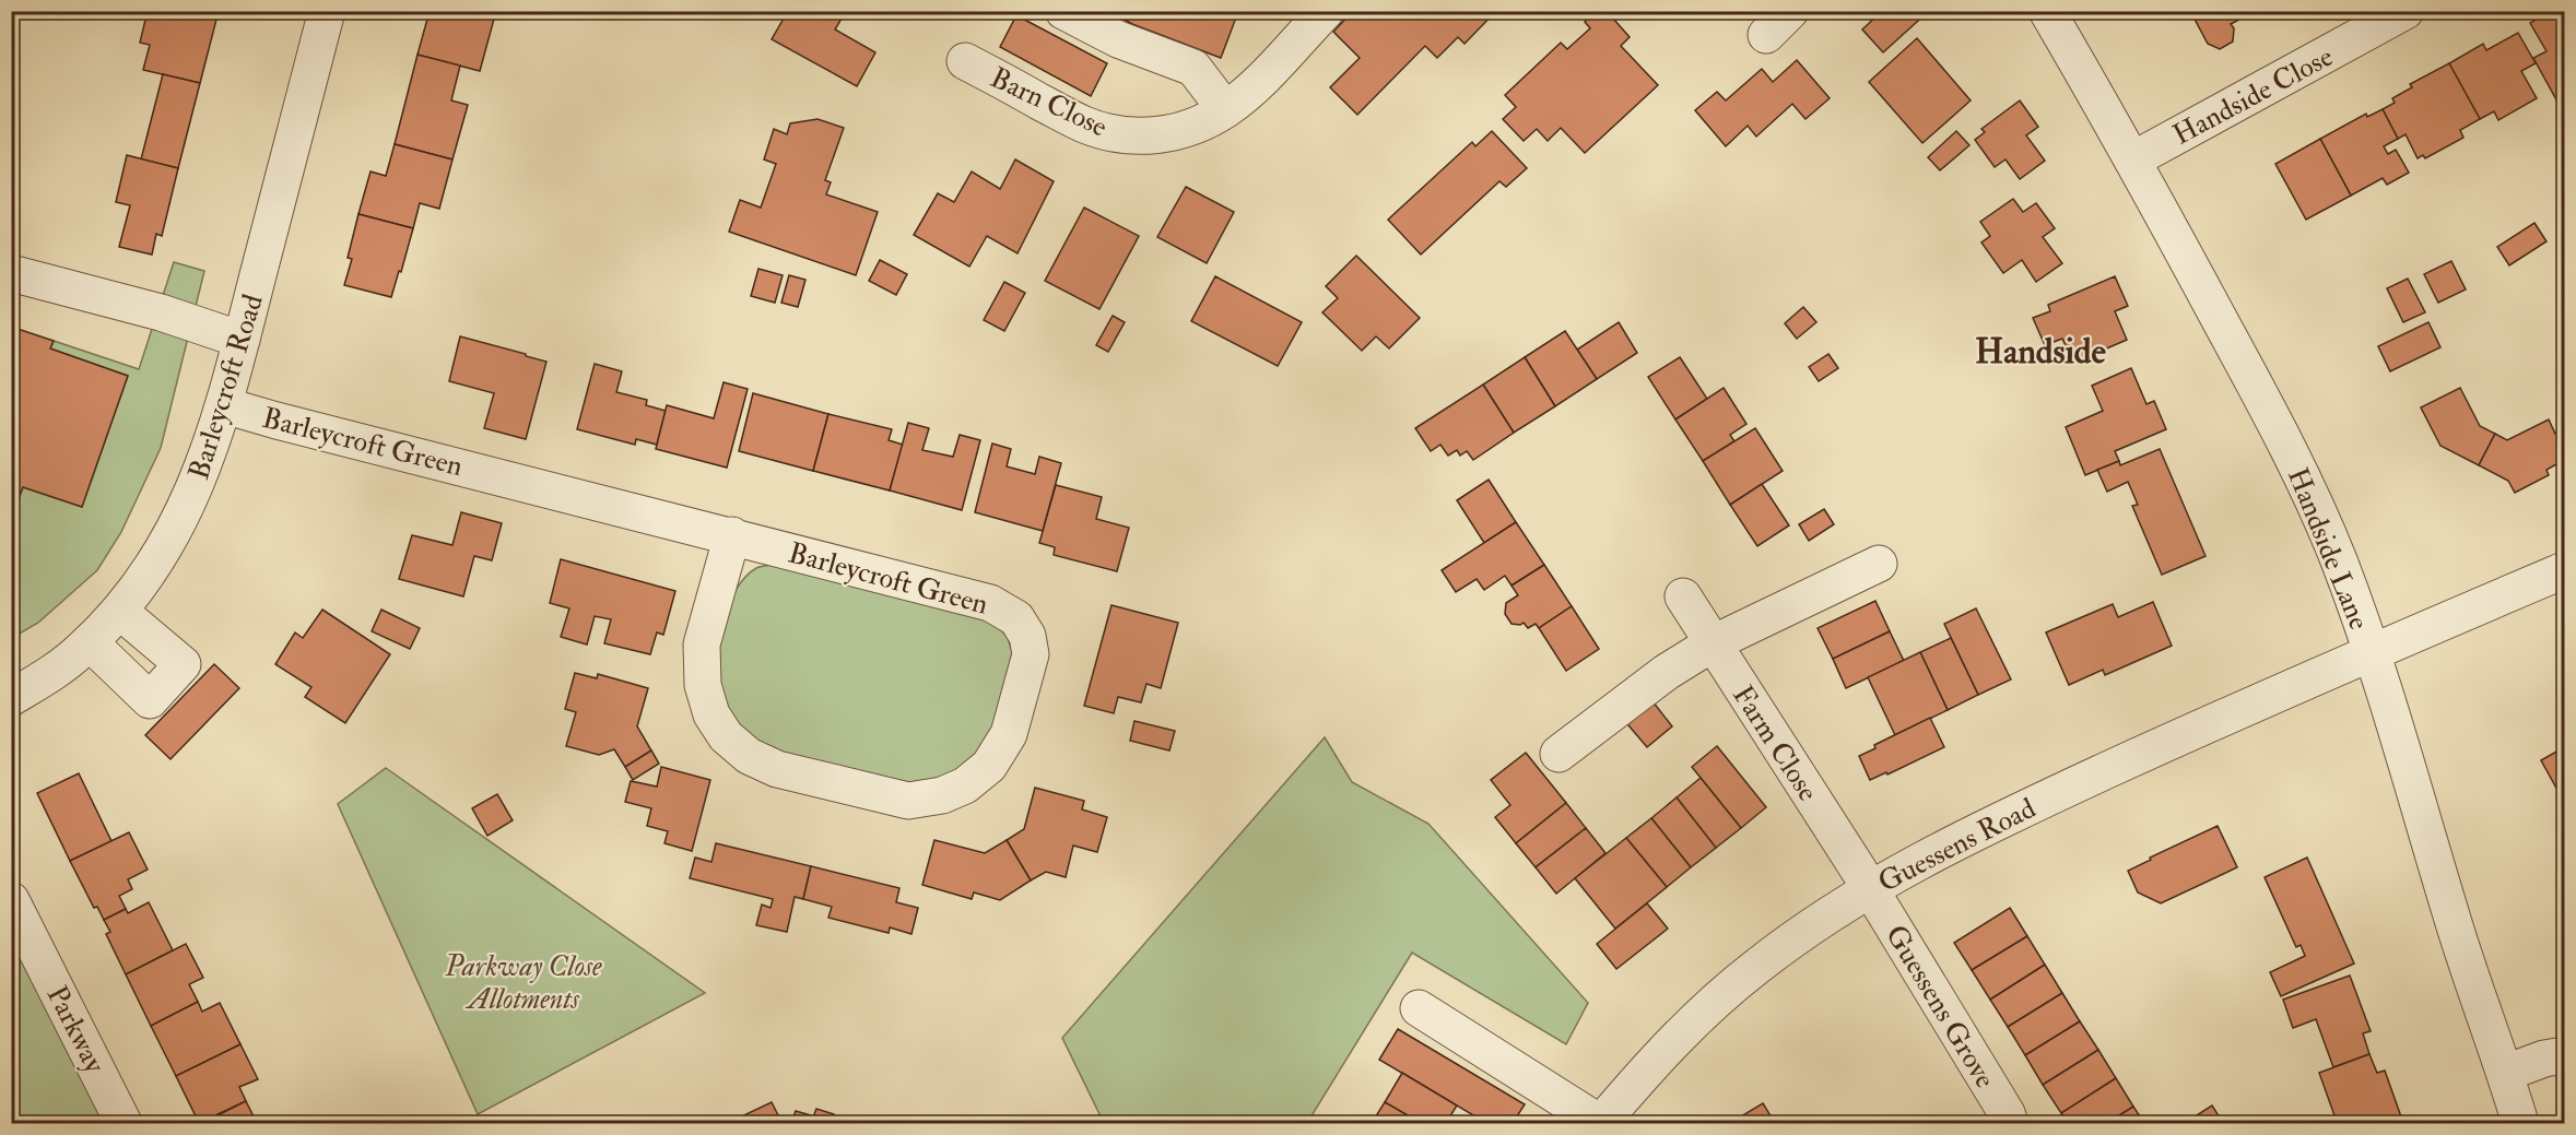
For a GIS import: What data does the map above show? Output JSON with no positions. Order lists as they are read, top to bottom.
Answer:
{
  "streets": {
    "street": [
      "Handside Close",
      "Barn Close",
      "Barleycroft Road",
      "Barleycroft Green",
      "Handside Lane",
      "Farm Close",
      "Guessens Road",
      "Guessens Grove",
      "Parkway"
    ]
  },
  "crossings": [
    ["Handside Close", "Handside Lane"],
    ["Barleycroft Road", "Barleycroft Green"],
    ["Handside Lane", "Guessens Road"],
    ["Farm Close", "Guessens Road"],
    ["Farm Close", "Guessens Grove"],
    ["Guessens Road", "Guessens Grove"]
  ],
  "districts": ["Handside"],
  "parks": ["Parkway Close Allotments"]
}
